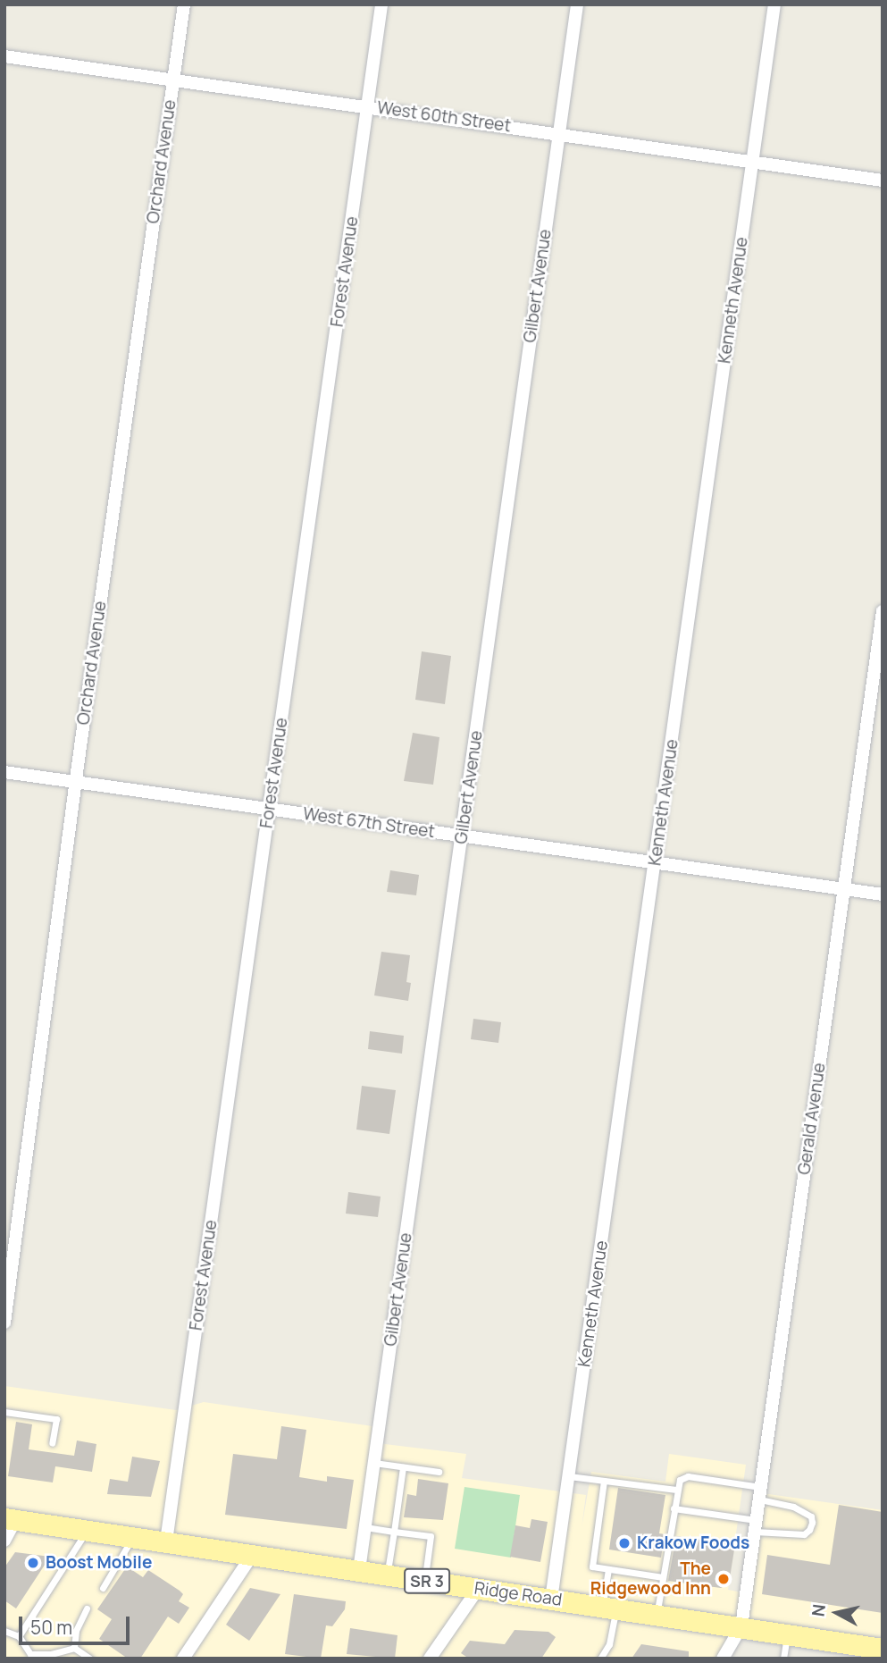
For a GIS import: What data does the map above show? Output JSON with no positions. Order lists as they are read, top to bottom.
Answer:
{
  "streets": {
    "main road": ["SR 3", "Ridge Road"],
    "street": [
      "West 60th Street",
      "Orchard Avenue",
      "Forest Avenue",
      "Gilbert Avenue",
      "Kenneth Avenue",
      "West 67th Street",
      "Gerald Avenue"
    ]
  },
  "crossings": [
    ["West 60th Street", "Orchard Avenue"],
    ["West 60th Street", "Forest Avenue"],
    ["West 60th Street", "Gilbert Avenue"],
    ["West 60th Street", "Kenneth Avenue"],
    ["Orchard Avenue", "West 67th Street"],
    ["Forest Avenue", "West 67th Street"],
    ["Forest Avenue", "Ridge Road"],
    ["Gilbert Avenue", "West 67th Street"],
    ["Gilbert Avenue", "Ridge Road"],
    ["Kenneth Avenue", "West 67th Street"],
    ["Kenneth Avenue", "Ridge Road"],
    ["West 67th Street", "Gerald Avenue"],
    ["Gerald Avenue", "Ridge Road"]
  ],
  "places": ["Krakow Foods", "Boost Mobile", "The Ridgewood Inn"],
  "scale_bar": "50 m",
  "north": "left"
}
